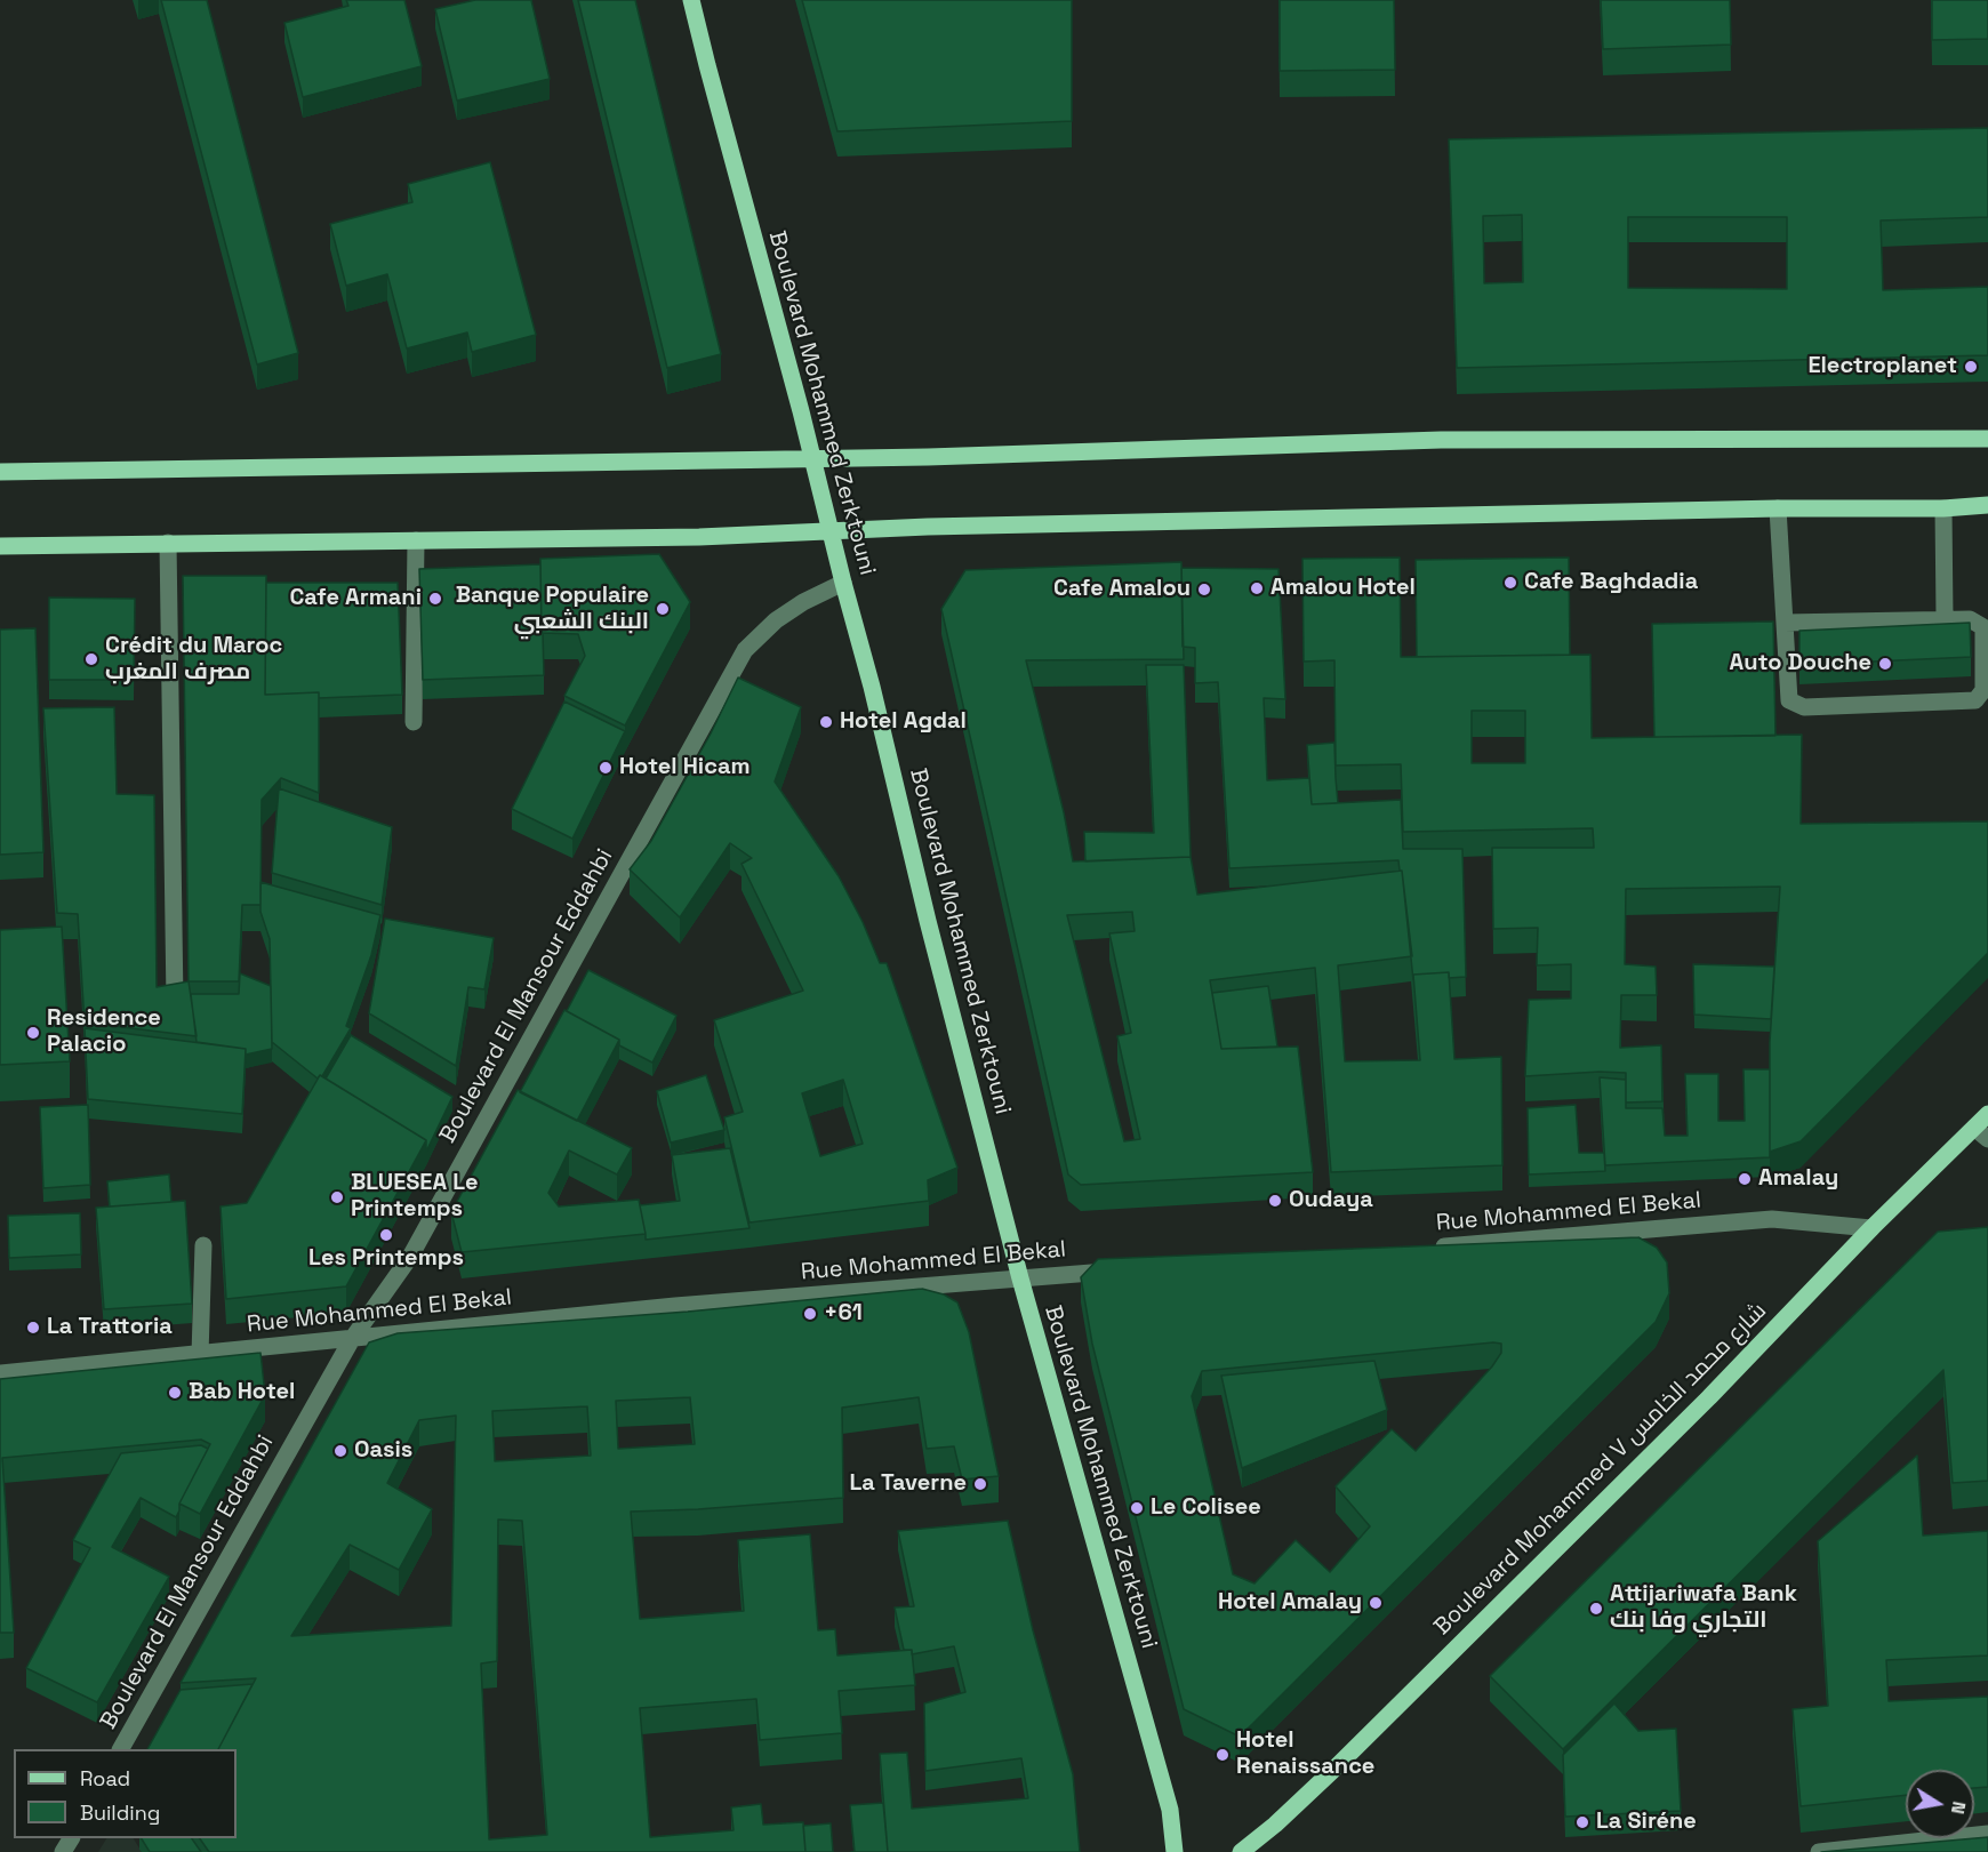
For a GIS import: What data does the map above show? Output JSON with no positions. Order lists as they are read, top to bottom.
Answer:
{
  "streets": {
    "main road": ["Boulevard Mohammed Zerktouni", "Boulevard Mohammed V شارع محمد الخامس"],
    "street": ["Boulevard El Mansour Eddahbi", "Rue Mohammed El Bekal"]
  },
  "crossings": [
    ["Boulevard Mohammed Zerktouni", "Boulevard El Mansour Eddahbi"],
    ["Boulevard Mohammed Zerktouni", "Rue Mohammed El Bekal"],
    ["Boulevard El Mansour Eddahbi", "Rue Mohammed El Bekal"],
    ["Rue Mohammed El Bekal", "Boulevard Mohammed V شارع محمد الخامس"]
  ],
  "places": [
    "Electroplanet",
    "Cafe Baghdadia",
    "Amalou Hotel",
    "Cafe Amalou",
    "Cafe Armani",
    "Banque Populaire البنك الشعبي",
    "Crédit du Maroc مصرف المغرب",
    "Auto Douche",
    "Hotel Agdal",
    "Hotel Hicam",
    "Residence Palacio",
    "Amalay",
    "BLUESEA Le Printemps",
    "Oudaya",
    "Les Printemps",
    "+61",
    "La Trattoria",
    "Bab Hotel",
    "Oasis",
    "La Taverne",
    "Le Colisee",
    "Hotel Amalay",
    "Attijariwafa Bank التجاري وفا بنك",
    "Hotel Renaissance",
    "La Siréne"
  ],
  "legend": ["Road", "Building"],
  "north": "right"
}
